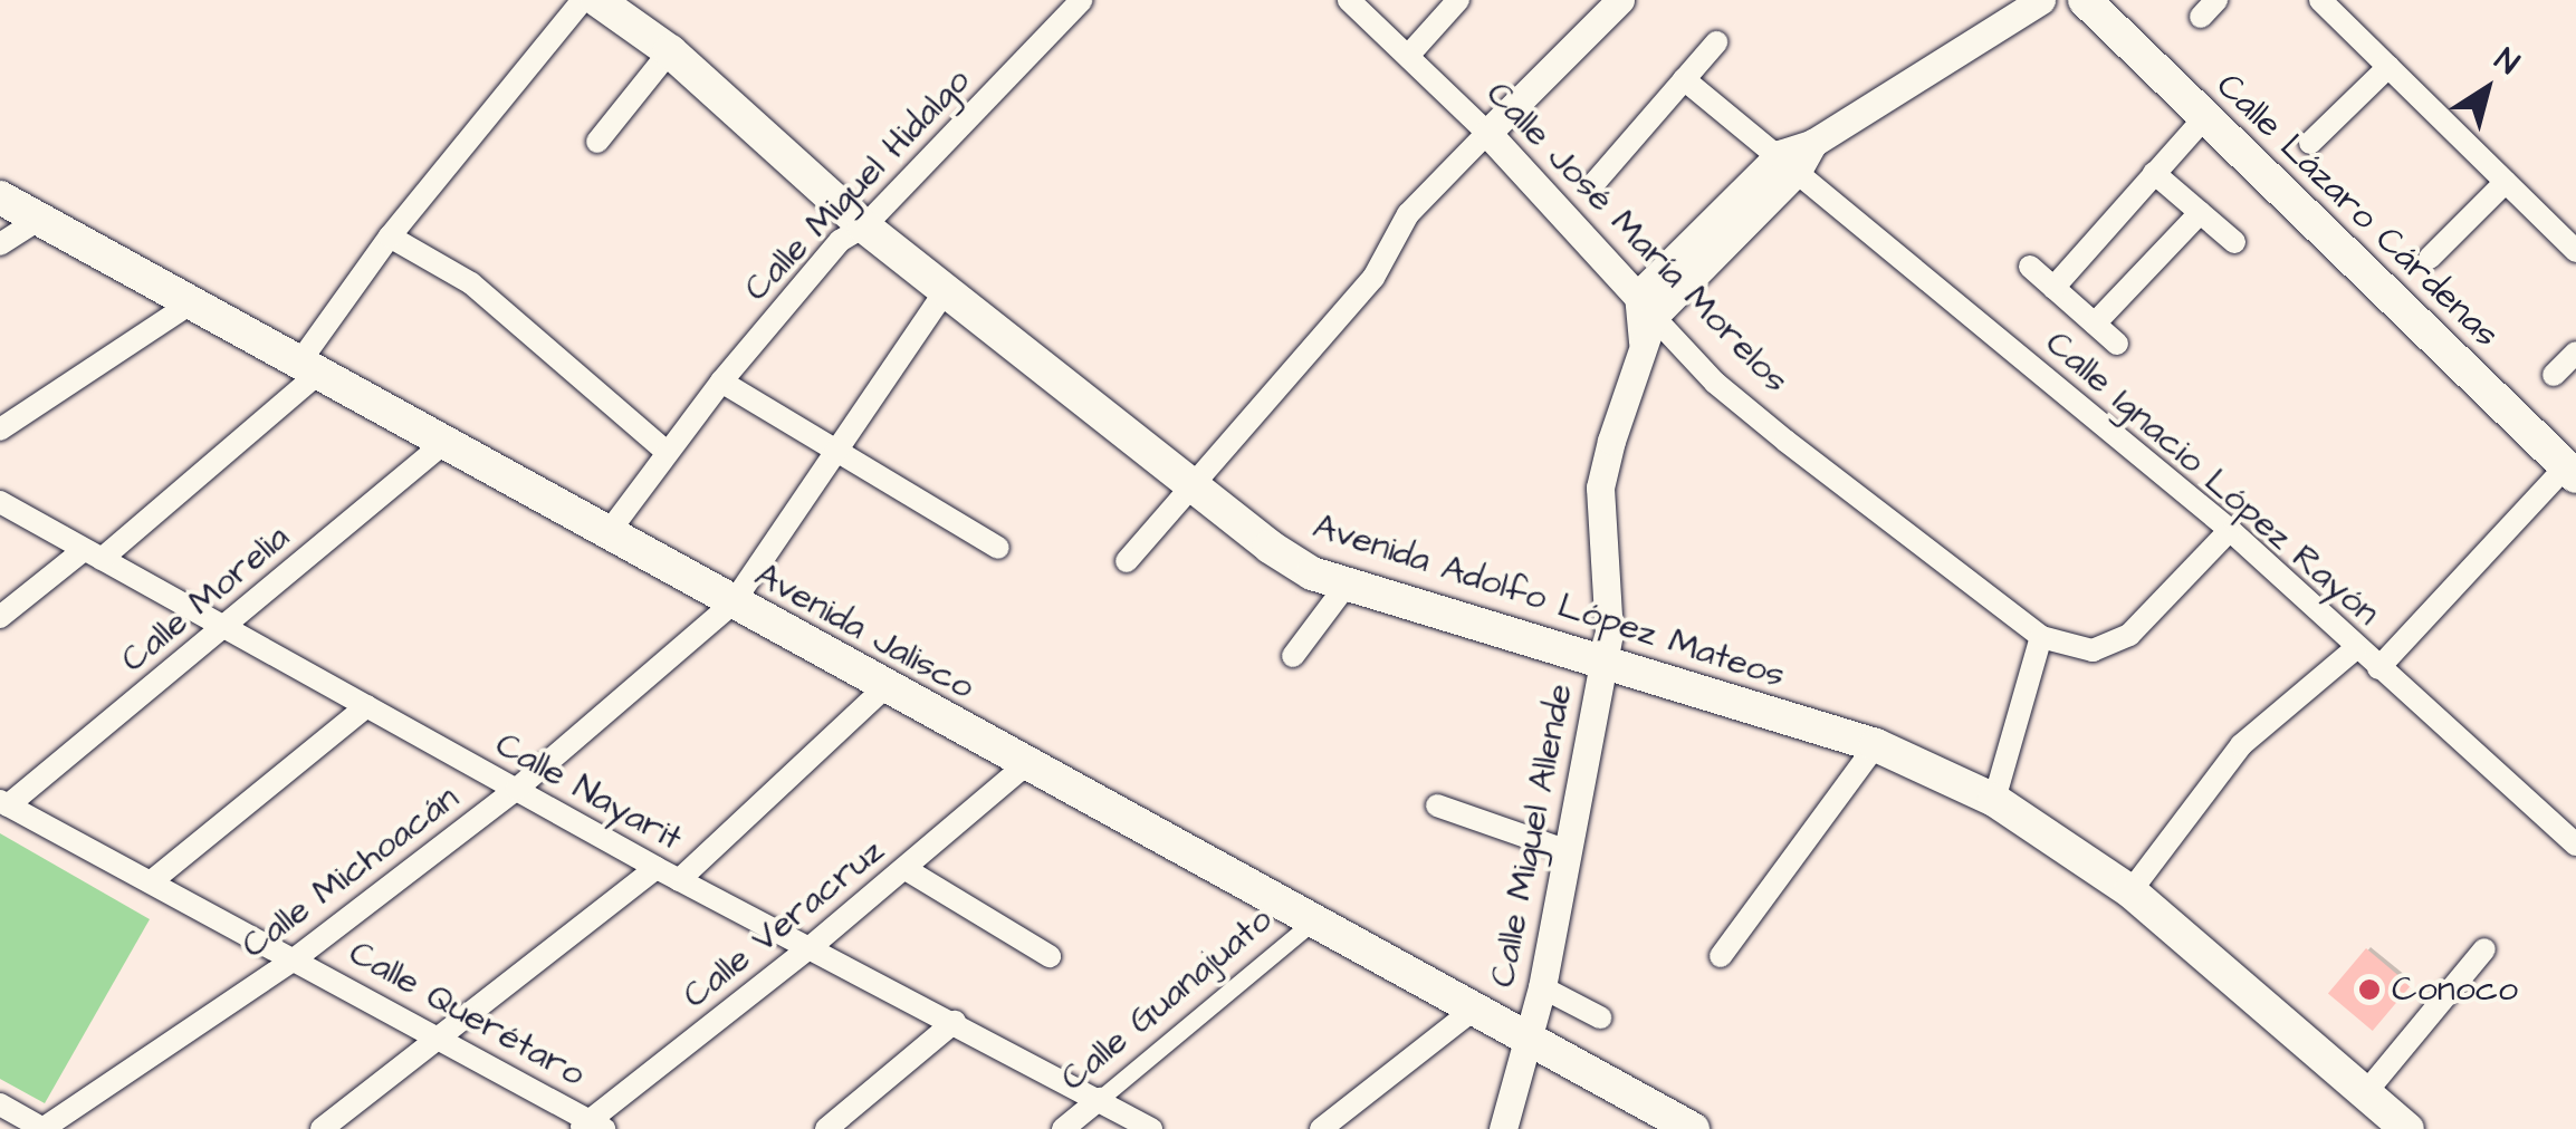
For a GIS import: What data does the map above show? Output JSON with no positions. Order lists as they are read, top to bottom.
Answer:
{
  "streets": {
    "main road": ["Calle Lázaro Cárdenas", "Avenida Adolfo López Mateos", "Avenida Jalisco"],
    "street": [
      "Calle Miguel Hidalgo",
      "Calle José María Morelos",
      "Calle Ignacio López Rayón",
      "Calle Morelia",
      "Calle Nayarit",
      "Calle Miguel Allende",
      "Calle Michoacán",
      "Calle Veracruz",
      "Calle Guanajuato",
      "Calle Querétaro"
    ]
  },
  "crossings": [
    ["Calle Miguel Hidalgo", "Avenida Adolfo López Mateos"],
    ["Calle Miguel Hidalgo", "Avenida Jalisco"],
    ["Calle José María Morelos", "Calle Ignacio López Rayón"],
    ["Calle José María Morelos", "Calle Miguel Allende"],
    ["Calle Morelia", "Avenida Jalisco"],
    ["Calle Morelia", "Calle Nayarit"],
    ["Calle Morelia", "Calle Querétaro"],
    ["Avenida Adolfo López Mateos", "Calle Miguel Allende"],
    ["Avenida Adolfo López Mateos", "Calle Michoacán"],
    ["Avenida Jalisco", "Calle Miguel Allende"],
    ["Avenida Jalisco", "Calle Michoacán"],
    ["Avenida Jalisco", "Calle Veracruz"],
    ["Avenida Jalisco", "Calle Guanajuato"],
    ["Calle Nayarit", "Calle Michoacán"],
    ["Calle Nayarit", "Calle Veracruz"],
    ["Calle Nayarit", "Calle Guanajuato"],
    ["Calle Michoacán", "Calle Querétaro"],
    ["Calle Veracruz", "Calle Querétaro"]
  ],
  "places": ["Conoco"],
  "north": "top right"
}
